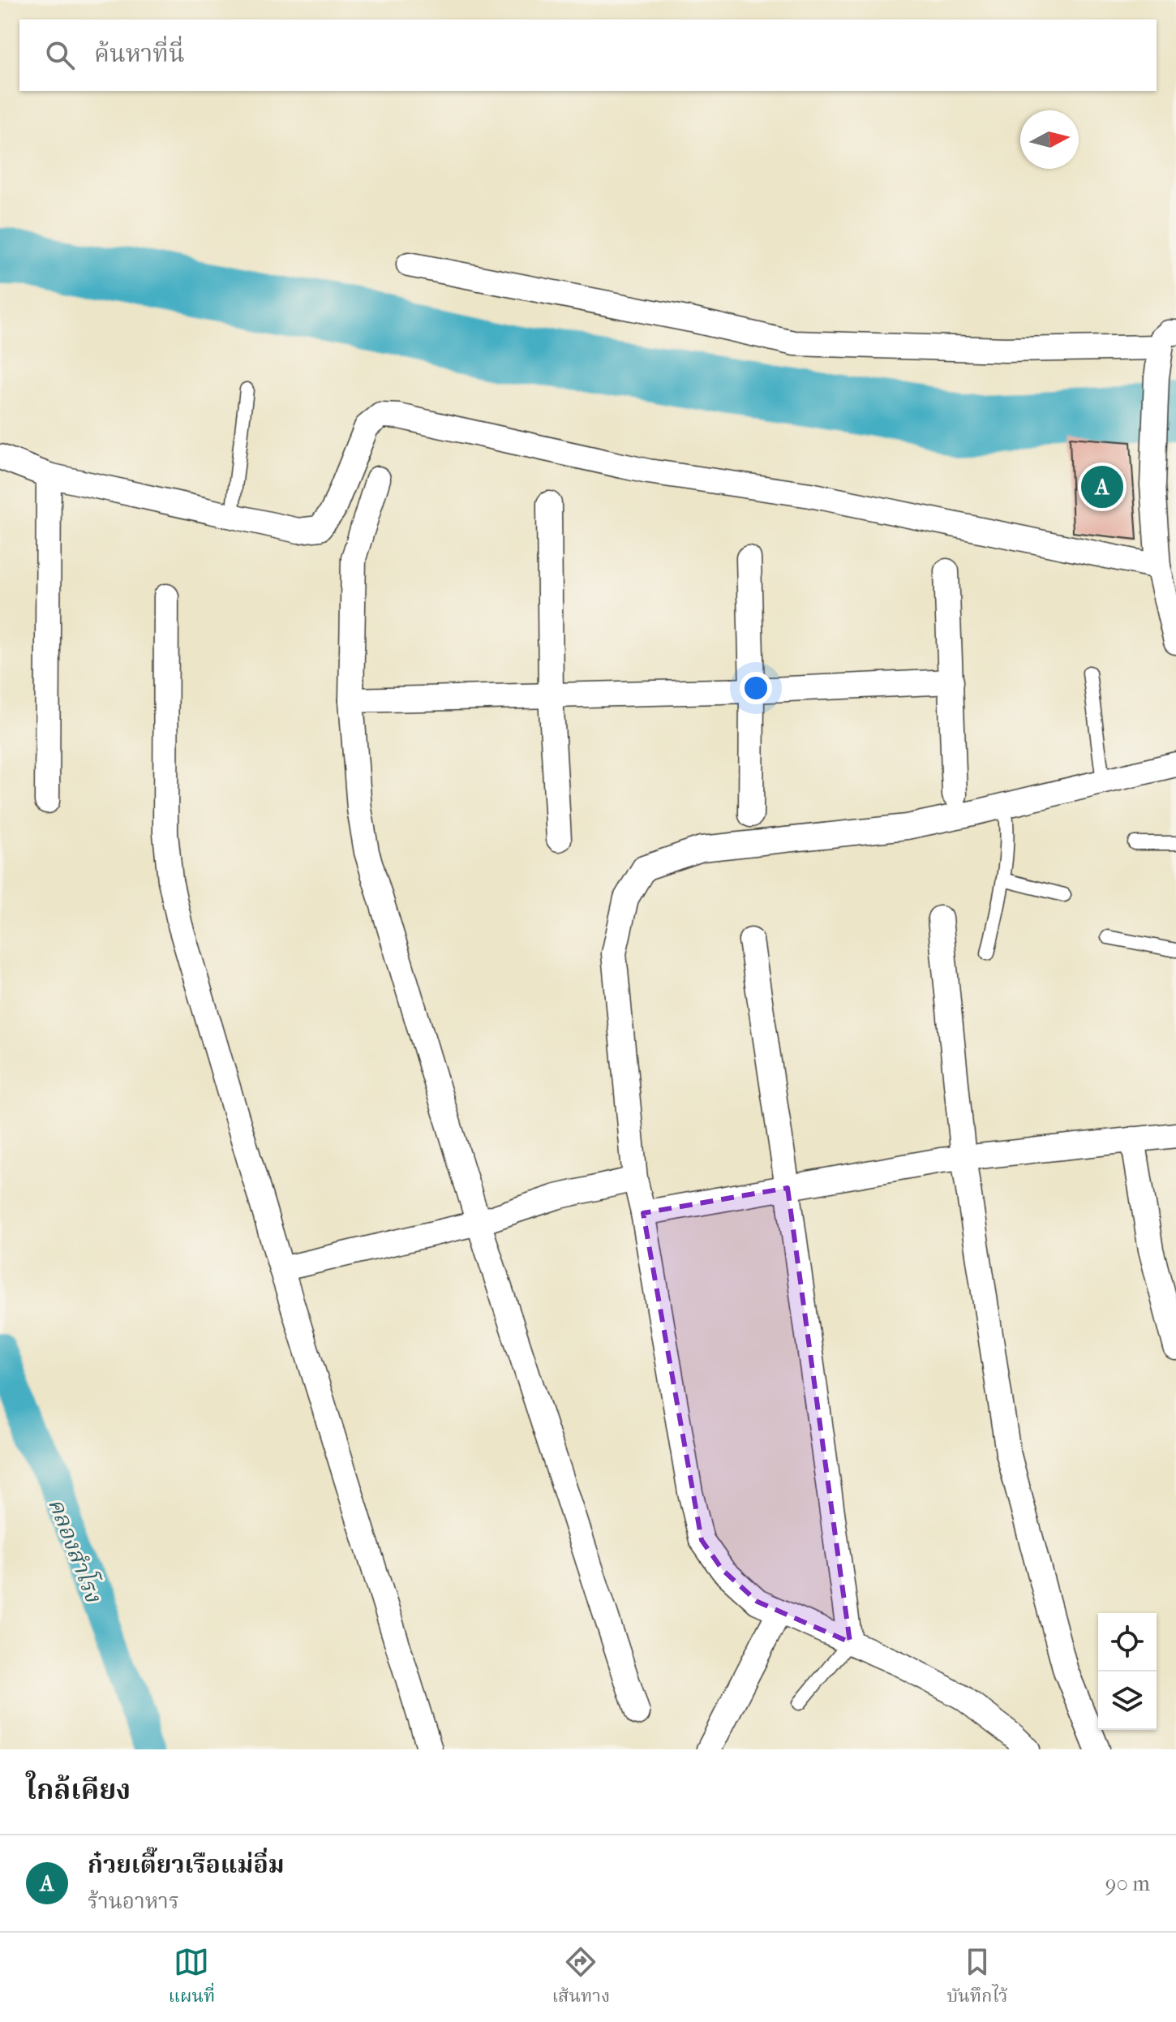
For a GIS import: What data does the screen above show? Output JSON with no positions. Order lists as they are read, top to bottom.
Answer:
{
  "water": ["คลองสำโรง"],
  "north": "right",
  "page": {
    "search": "ค้นหาที่นี่",
    "pins": "A",
    "heading": "ใกล้เคียง",
    "list": [
      {
        "mark": "A",
        "name": "ก๋วยเตี๊ยวเรือแม่อิ่ม",
        "note": "ร้านอาหาร",
        "value": "90 m"
      }
    ],
    "nav": ["แผนที่", "เส้นทาง", "บันทึกไว้"]
  }
}
